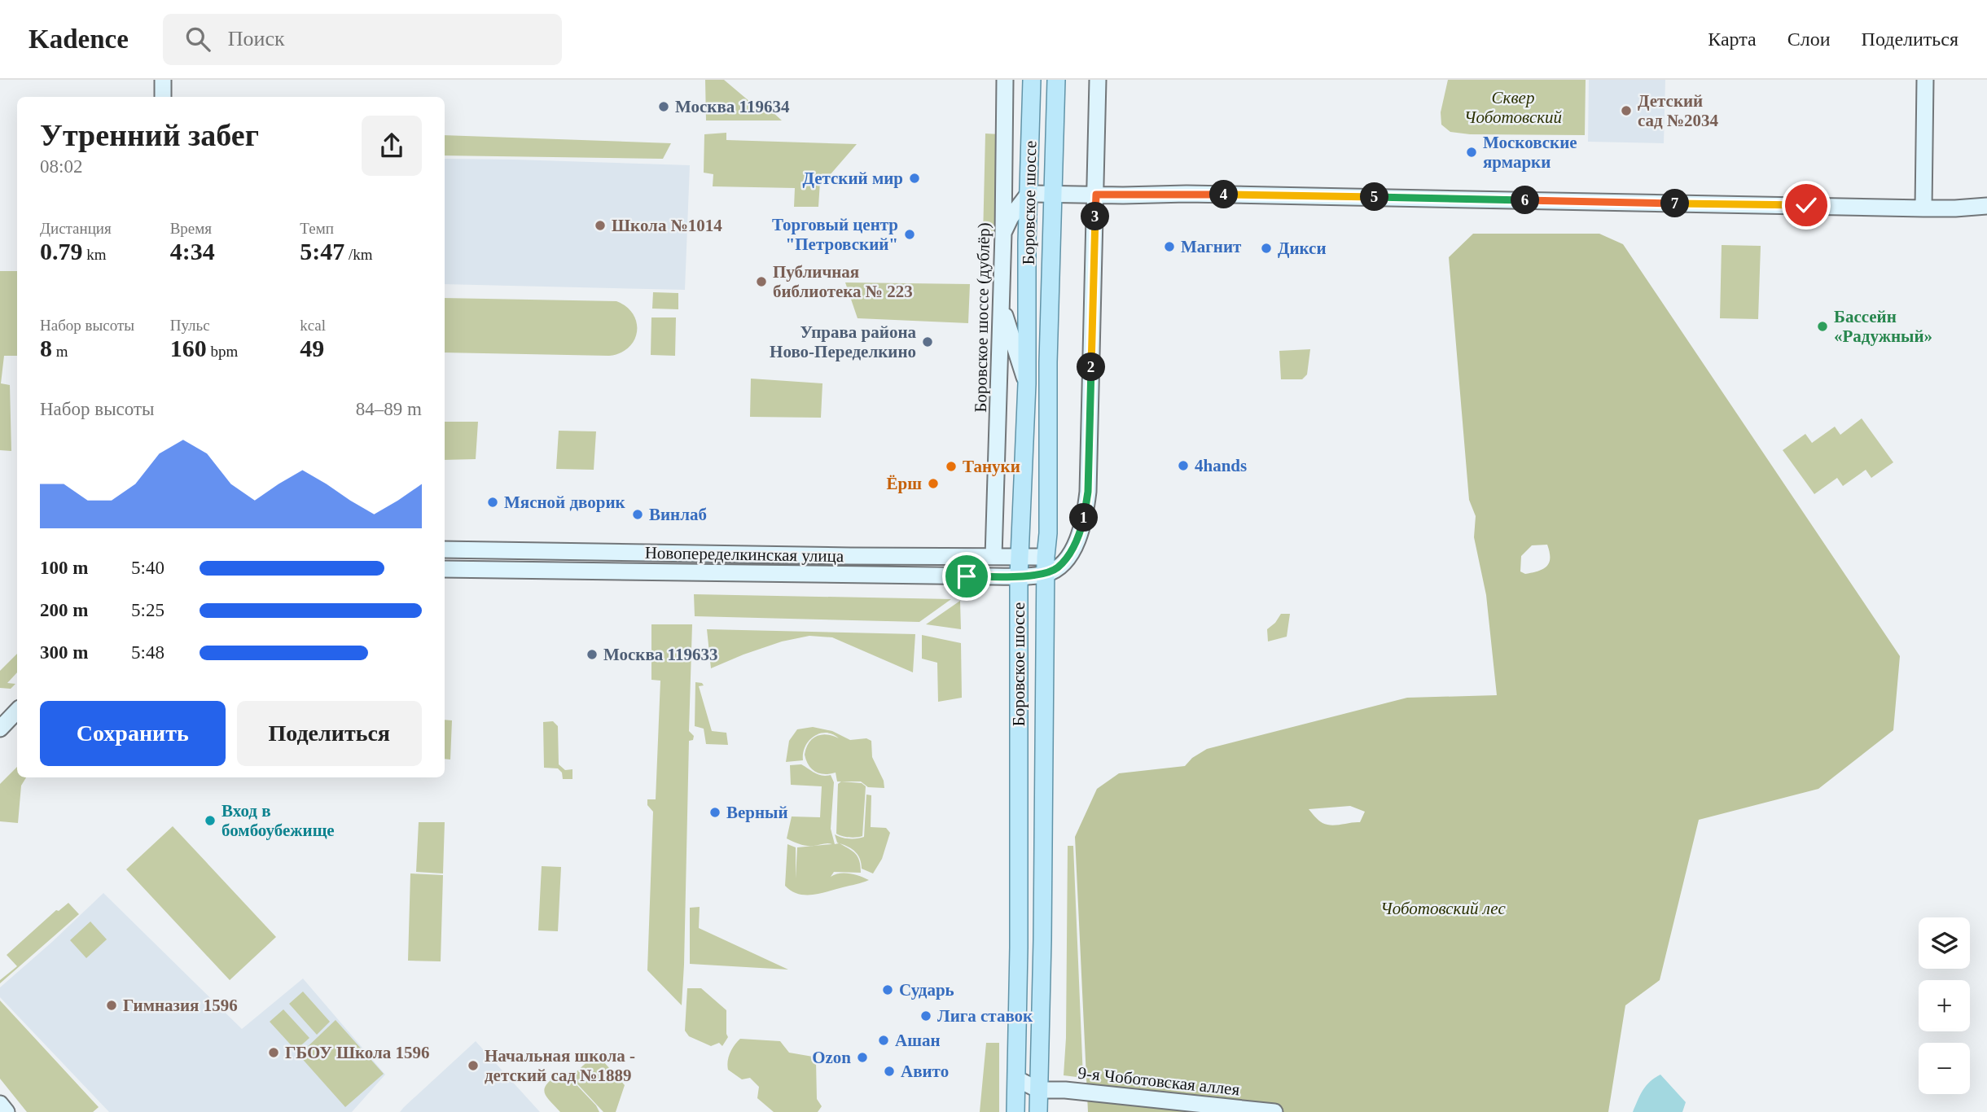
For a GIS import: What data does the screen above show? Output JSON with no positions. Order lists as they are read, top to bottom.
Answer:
{
  "streets": {
    "main road": [
      "Боровское шоссе",
      "Боровское шоссе (дублёр)",
      "Новопеределкинская улица",
      "9-я Чоботовская аллея"
    ]
  },
  "crossings": [
    ["Боровское шоссе", "Новопеределкинская улица"],
    ["Боровское шоссе", "9-я Чоботовская аллея"],
    ["Боровское шоссе (дублёр)", "Новопеределкинская улица"]
  ],
  "parks": ["Сквер Чоботовский", "Чоботовский лес"],
  "places": [
    "Москва 119634",
    "Детский сад №2034",
    "Московские ярмарки",
    "Детский мир",
    "Школа №1014",
    "Торговый центр \"Петровский\"",
    "Магнит",
    "Дикси",
    "Публичная библиотека № 223",
    "Бассейн «Радужный»",
    "Управа района Ново-Переделкино",
    "4hands",
    "Тануки",
    "Ёрш",
    "Мясной дворик",
    "Винлаб",
    "Москва 119633",
    "Верный",
    "Вход в бомбоубежище",
    "Сударь",
    "Гимназия 1596",
    "Лига ставок",
    "Ашан",
    "ГБОУ Школа 1596",
    "Ozon",
    "Начальная школа - детский сад №1889",
    "Авито"
  ],
  "page": {
    "header": "Kadence",
    "search": "Поиск",
    "nav": ["Карта", "Слои", "Поделиться"],
    "heading": ["Утренний забег", "08:02"],
    "pins": [
      "4",
      "5",
      "6",
      "7",
      "3",
      "2",
      "1"
    ],
    "stats": [
      ["Дистанция", "0.79 km"],
      ["Время", "4:34"],
      ["Темп", "5:47 /km"],
      ["Набор высоты", "8 m"],
      ["Пульс", "160 bpm"],
      ["kcal", "49"]
    ],
    "chart": ["Набор высоты", "84–89 m"],
    "list": [
      {
        "name": "100 m",
        "note": "5:40"
      },
      {
        "name": "200 m",
        "note": "5:25"
      },
      {
        "name": "300 m",
        "note": "5:48"
      }
    ],
    "buttons": ["Сохранить", "Поделиться"],
    "map_buttons": ["+", "−"]
  }
}
